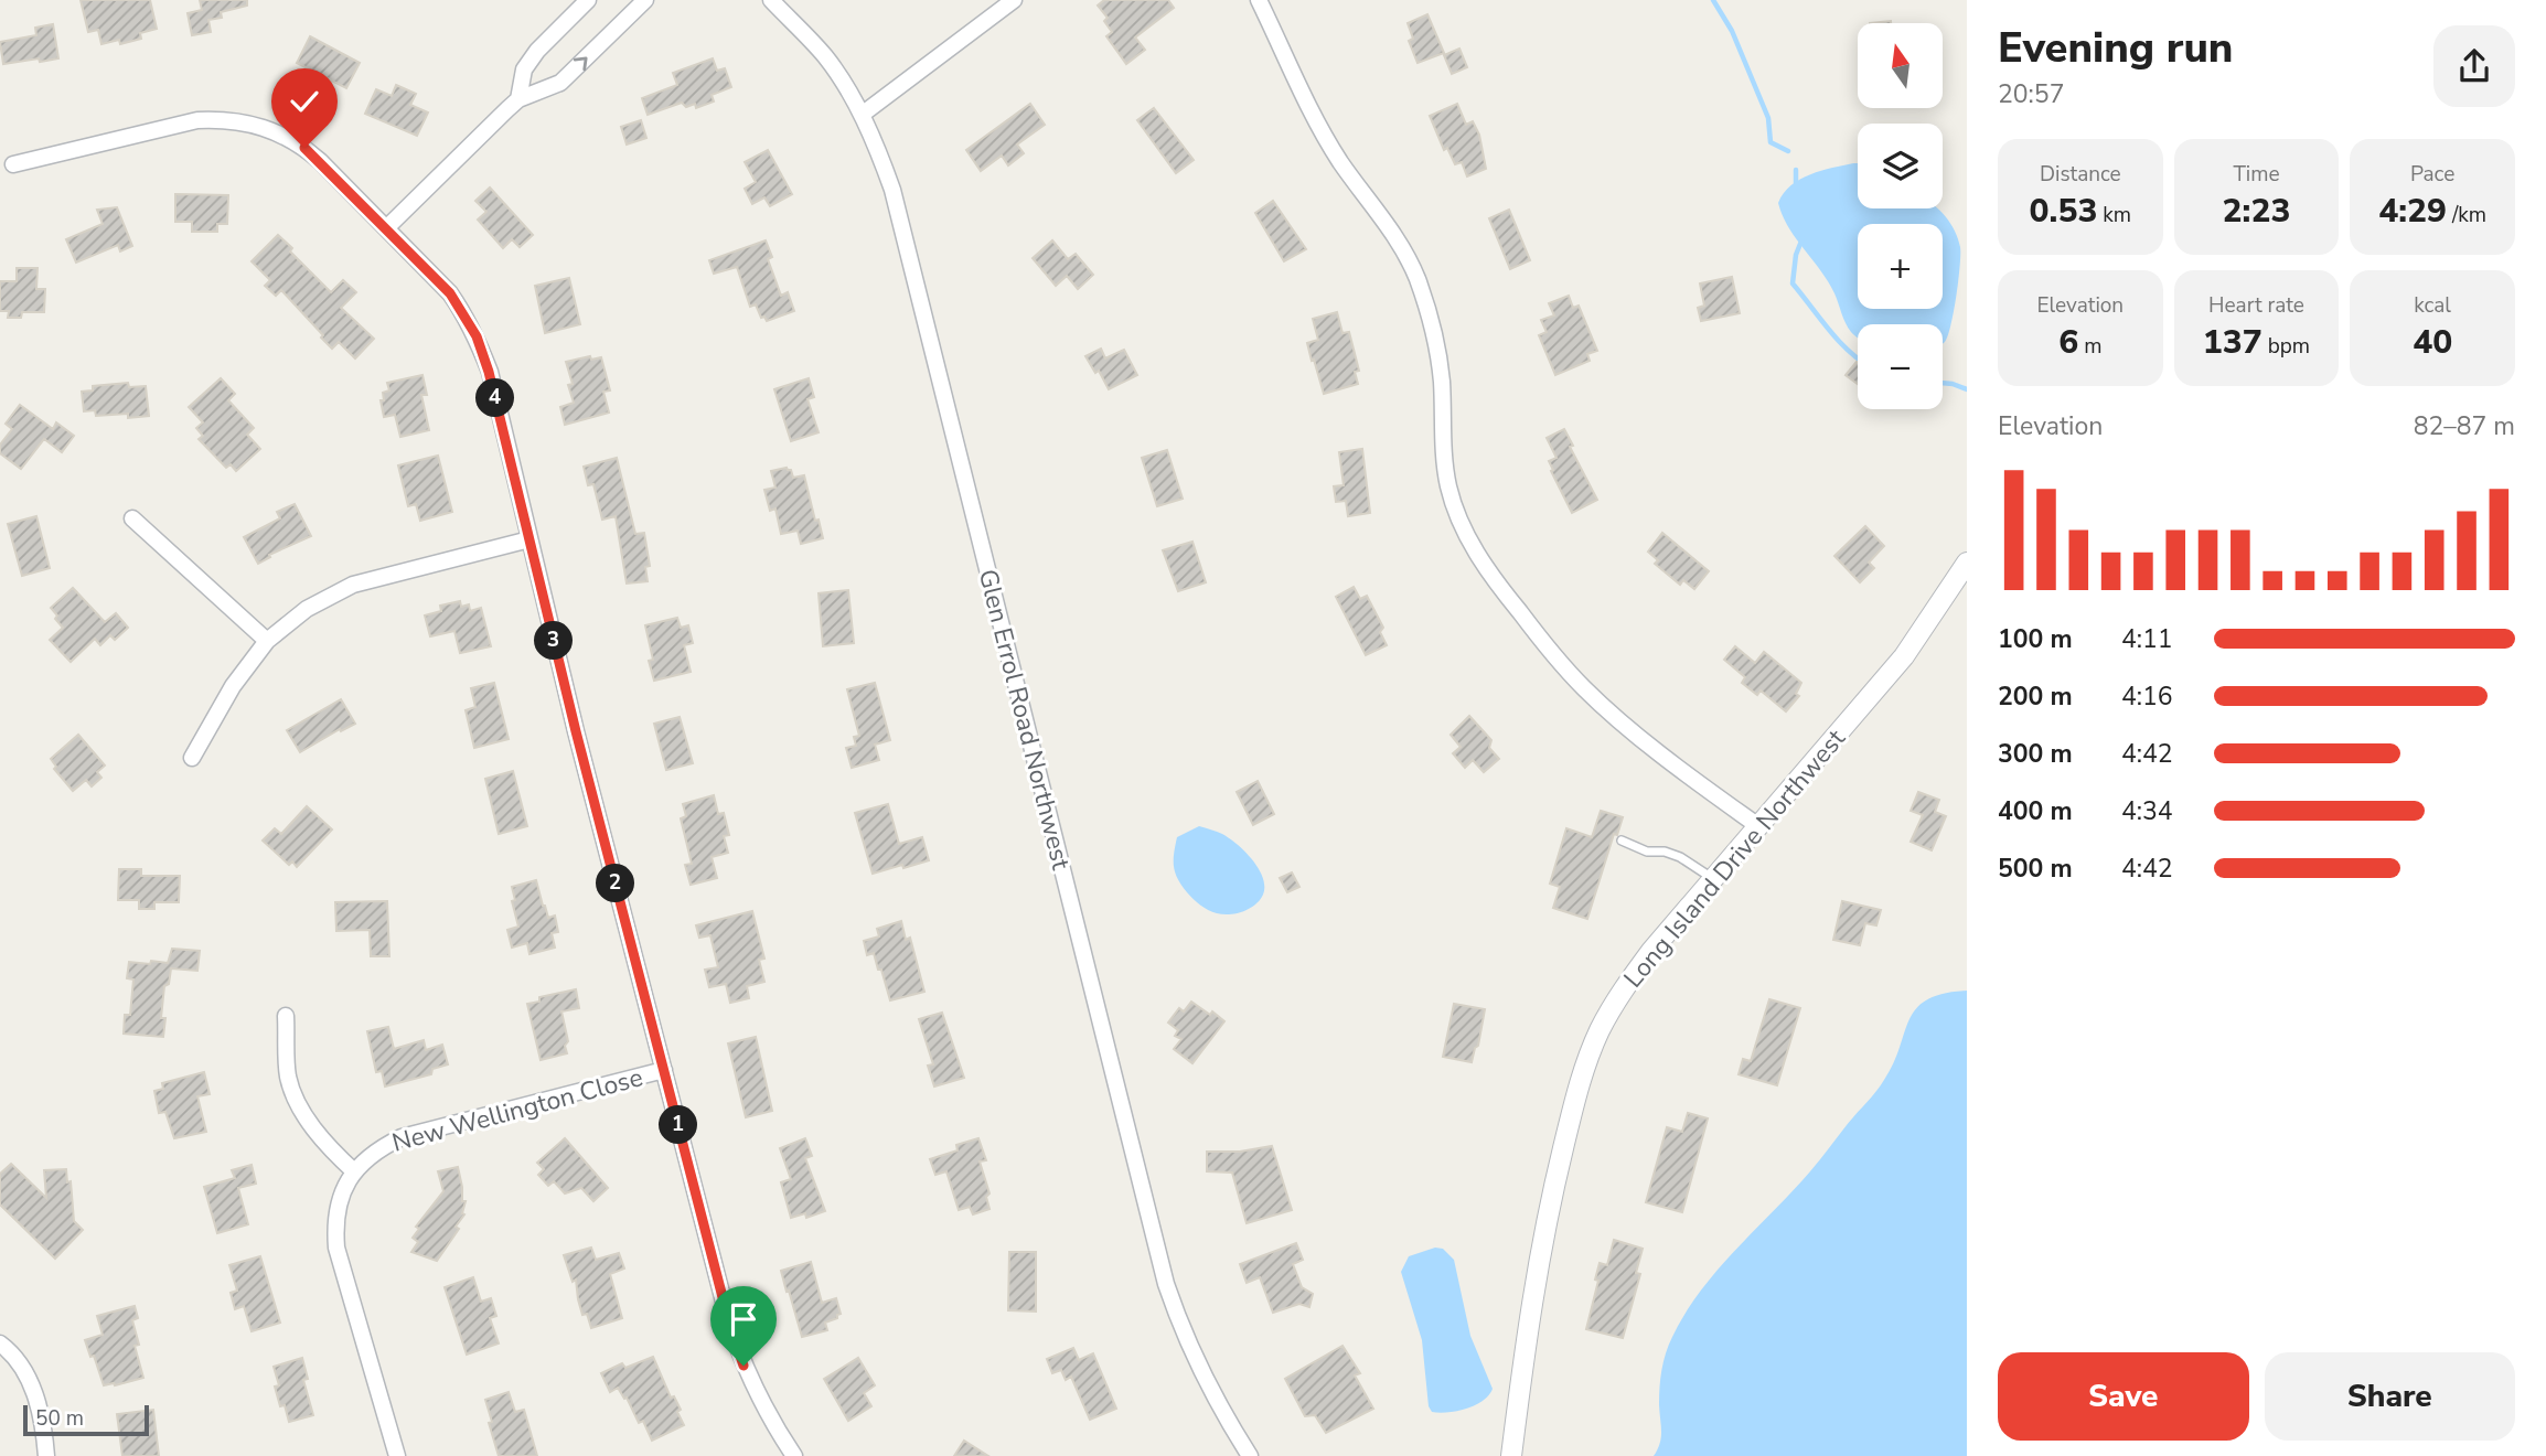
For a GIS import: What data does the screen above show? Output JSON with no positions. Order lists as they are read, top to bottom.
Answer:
{
  "streets": {
    "street": ["Glen Errol Road Northwest", "Long Island Drive Northwest", "New Wellington Close"]
  },
  "scale_bar": "50 m",
  "north": "top",
  "page": {
    "heading": ["Evening run", "20:57"],
    "map_buttons": ["+", "−"],
    "stats": [
      ["Distance", "0.53 km"],
      ["Time", "2:23"],
      ["Pace", "4:29 /km"],
      ["Elevation", "6 m"],
      ["Heart rate", "137 bpm"],
      ["kcal", "40"]
    ],
    "pins": [
      "4",
      "3",
      "2",
      "1"
    ],
    "chart": ["Elevation", "82–87 m"],
    "list": [
      {
        "name": "100 m",
        "note": "4:11"
      },
      {
        "name": "200 m",
        "note": "4:16"
      },
      {
        "name": "300 m",
        "note": "4:42"
      },
      {
        "name": "400 m",
        "note": "4:34"
      },
      {
        "name": "500 m",
        "note": "4:42"
      }
    ],
    "buttons": ["Save", "Share"],
    "scale": "50 m"
  }
}
